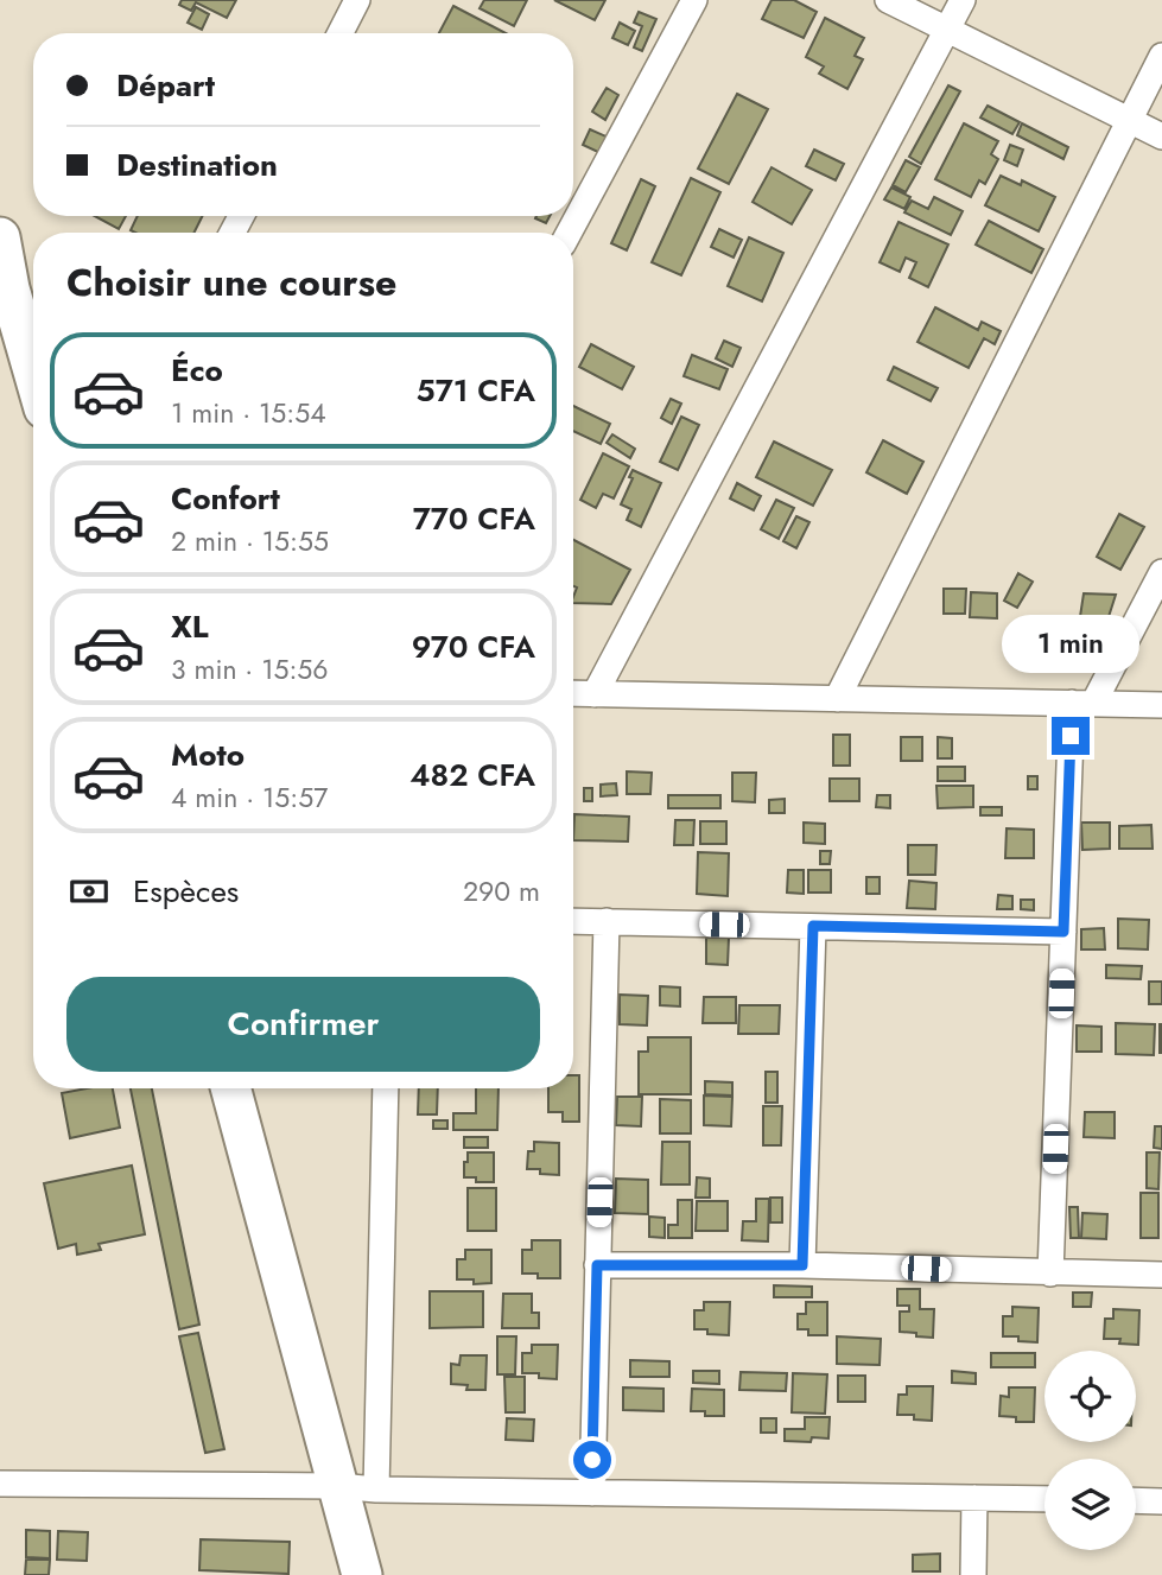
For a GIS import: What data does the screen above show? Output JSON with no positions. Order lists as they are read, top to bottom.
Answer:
{
  "page": {
    "banner": ["Départ", "Destination"],
    "heading": "Choisir une course",
    "list": [
      {
        "name": "Éco",
        "note": "1 min · 15:54",
        "value": "571 CFA"
      },
      {
        "name": "Confort",
        "note": "2 min · 15:55",
        "value": "770 CFA"
      },
      {
        "name": "XL",
        "note": "3 min · 15:56",
        "value": "970 CFA"
      },
      {
        "name": "Moto",
        "note": "4 min · 15:57",
        "value": "482 CFA"
      }
    ],
    "bubble": "1 min",
    "pay": ["Espèces", "290 m"],
    "buttons": "Confirmer"
  }
}
